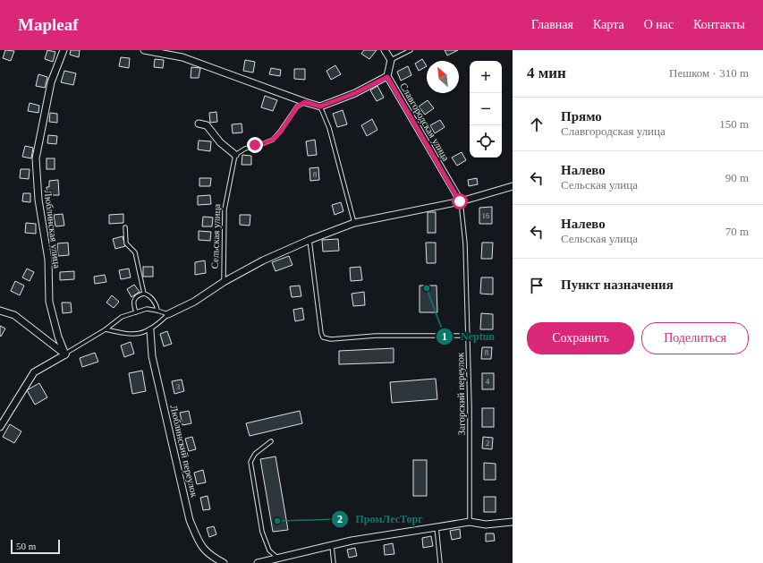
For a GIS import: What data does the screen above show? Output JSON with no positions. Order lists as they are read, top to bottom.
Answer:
{
  "streets": {
    "street": ["Славгородская улица", "Люблинская улица", "Люблинский переулок"],
    "lane": ["Сельская улица", "Загорский переулок"]
  },
  "crossings": [
    ["Славгородская улица", "Загорский переулок"]
  ],
  "places": ["Neptun", "ПромЛесТорг"],
  "house_numbers": [
    "8",
    "16",
    "8",
    "4",
    "3",
    "2"
  ],
  "scale_bar": "50 m",
  "north": "top left",
  "page": {
    "header": "Mapleaf",
    "nav": [
      "Главная",
      "Карта",
      "О нас",
      "Контакты"
    ],
    "heading": ["4 мин", "Пешком · 310 m"],
    "map_buttons": ["+", "−"],
    "list": [
      ["Прямо", "Славгородская улица", "150 m"],
      ["Налево", "Сельская улица", "90 m"],
      ["Налево", "Сельская улица", "70 m"],
      "Пункт назначения"
    ],
    "buttons": ["Сохранить", "Поделиться"],
    "scale": "50 m"
  }
}
